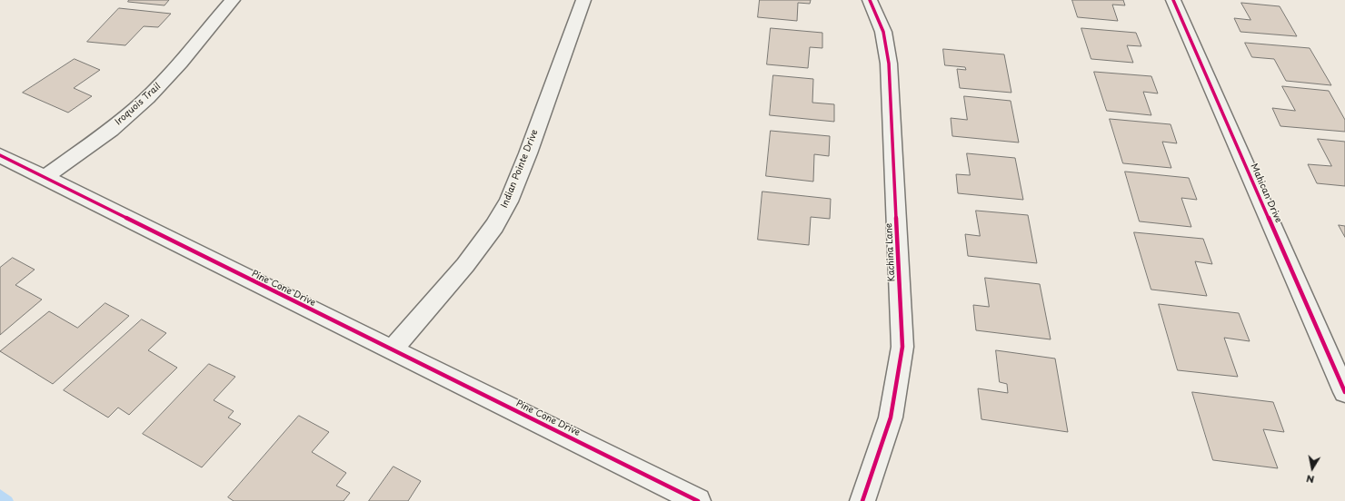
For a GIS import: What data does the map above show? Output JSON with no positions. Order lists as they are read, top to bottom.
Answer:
{
  "streets": {
    "street": [
      "Iroquois Trail",
      "Indian Pointe Drive",
      "Mahican Drive",
      "Kachina Lane",
      "Pine Cone Drive"
    ]
  },
  "crossings": [
    ["Iroquois Trail", "Pine Cone Drive"],
    ["Indian Pointe Drive", "Pine Cone Drive"]
  ],
  "north": "bottom"
}
